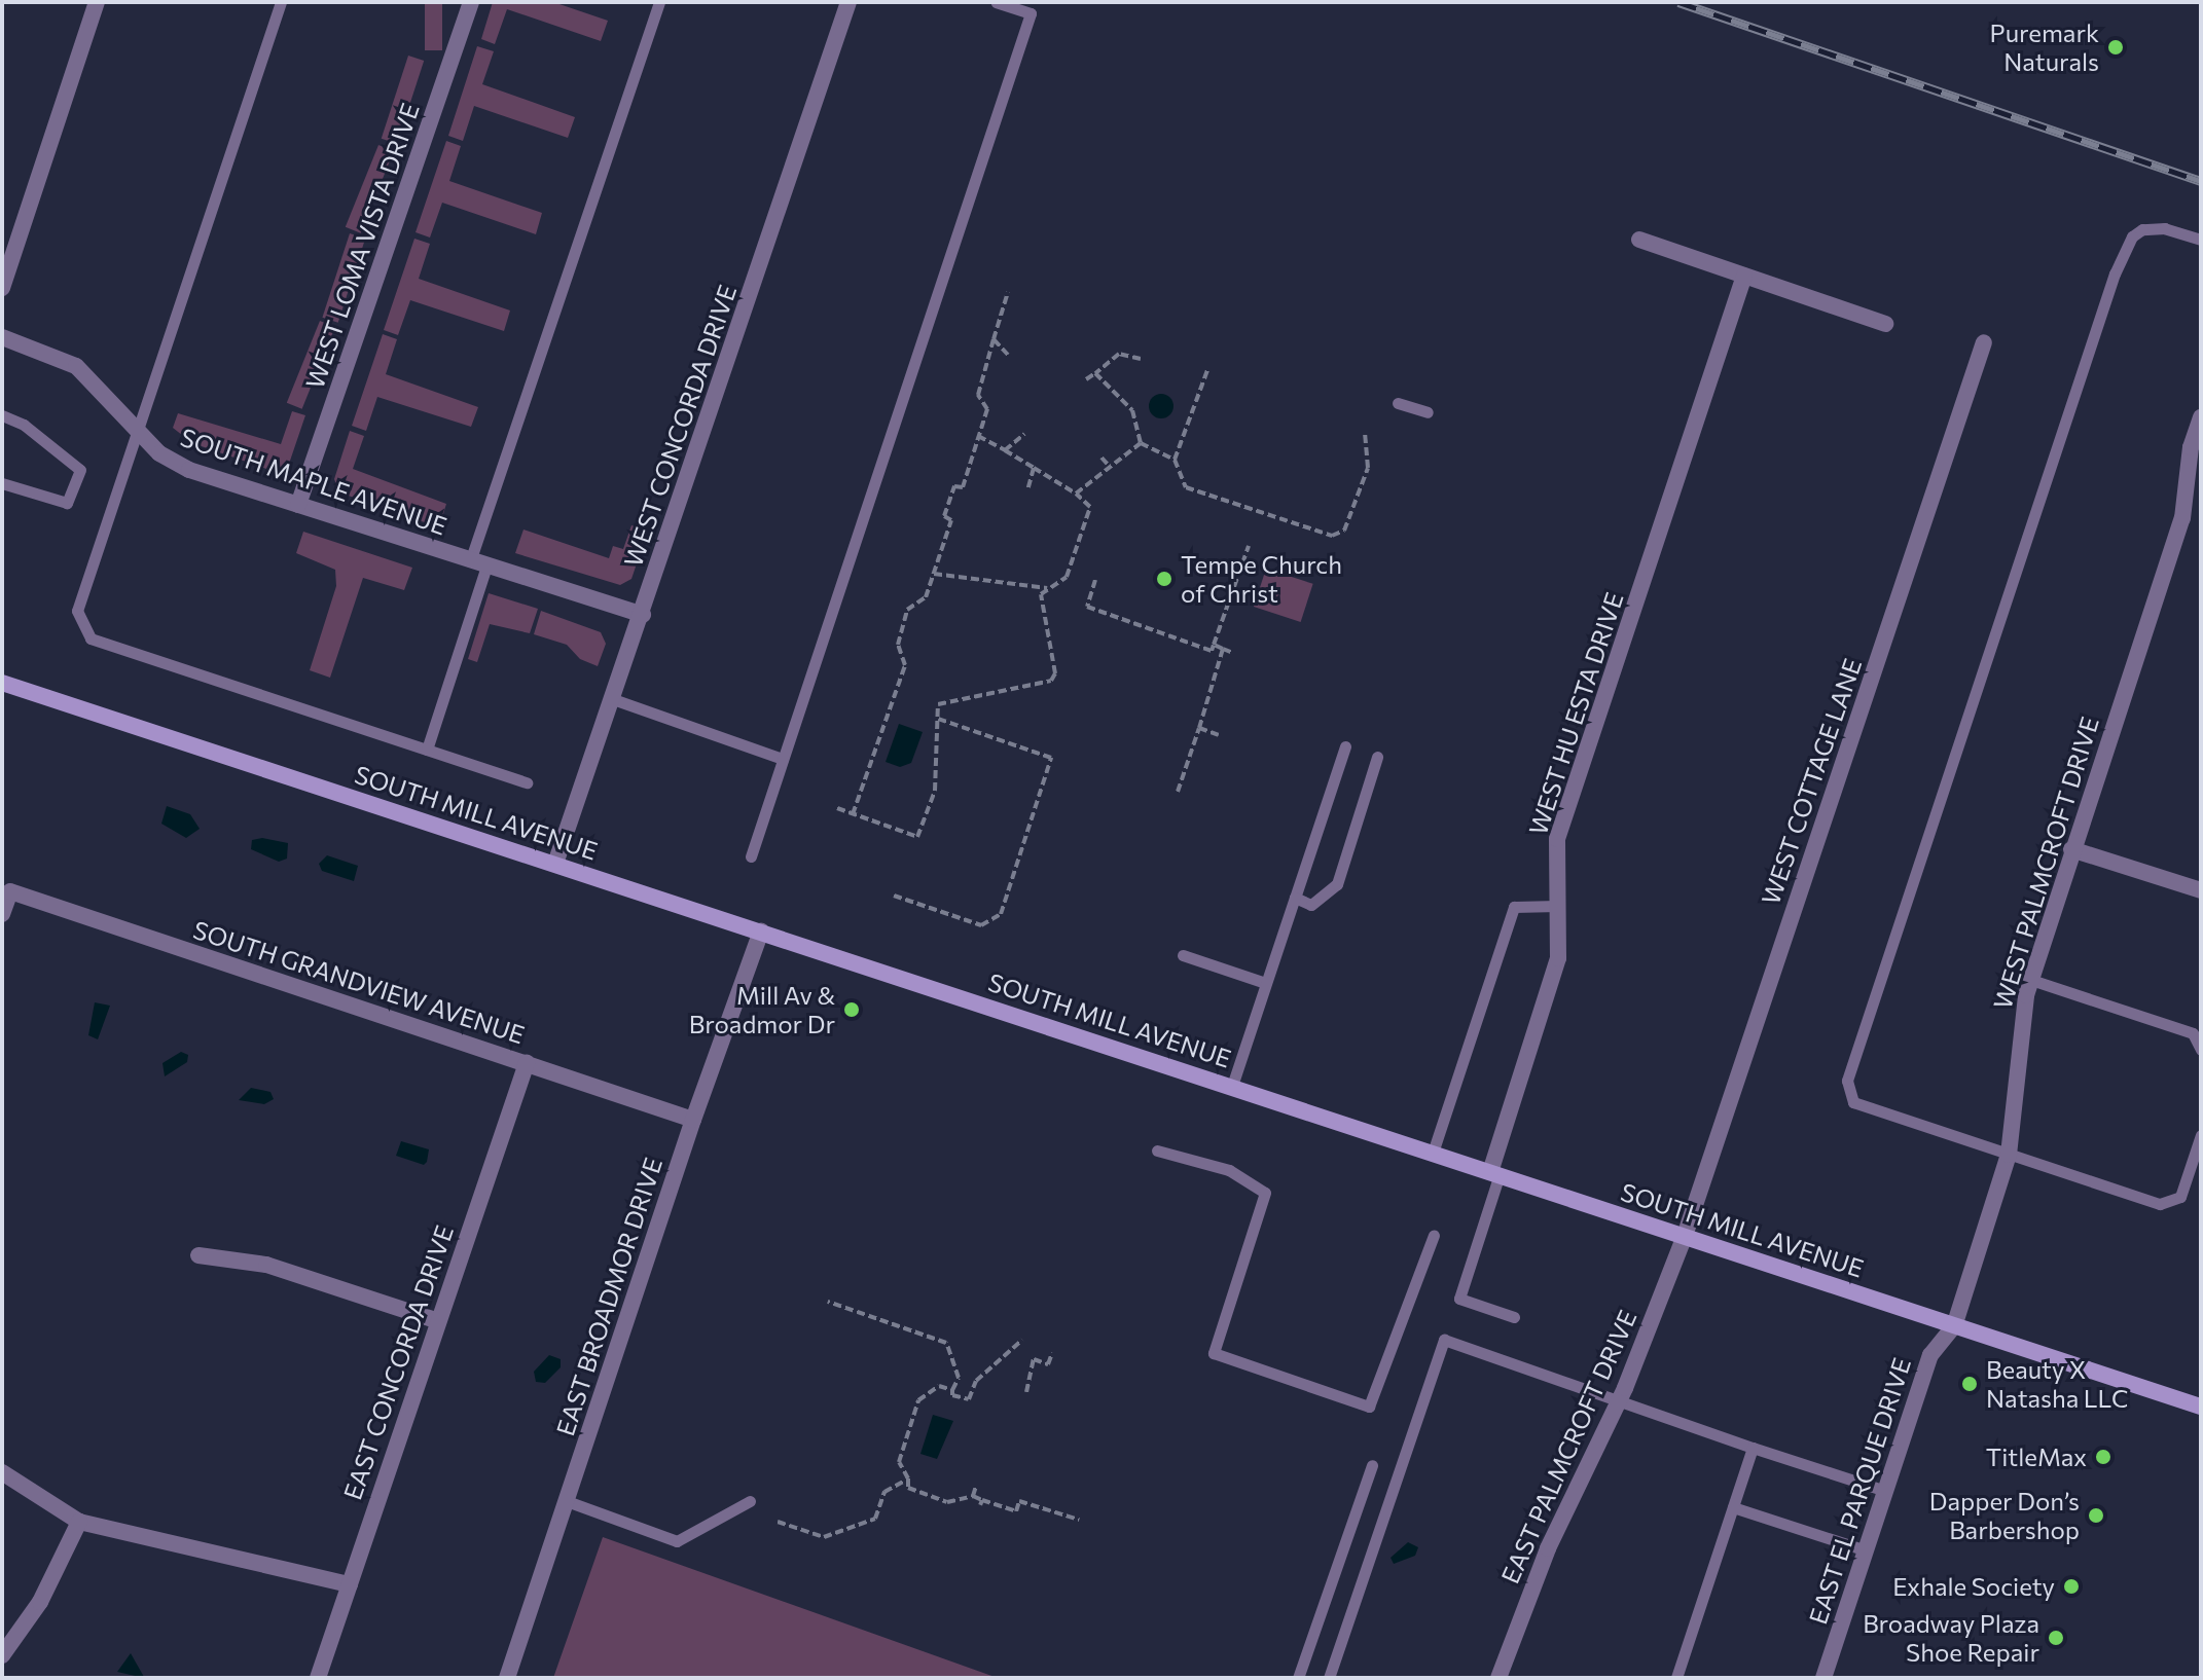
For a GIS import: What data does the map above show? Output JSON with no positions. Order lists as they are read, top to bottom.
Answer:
{
  "streets": {
    "main road": ["SOUTH MILL AVENUE"],
    "street": [
      "WEST LOMA VISTA DRIVE",
      "WEST CONCORDA DRIVE",
      "SOUTH MAPLE AVENUE",
      "WEST HU ESTA DRIVE",
      "WEST COTTAGE LANE",
      "WEST PALMCROFT DRIVE",
      "SOUTH GRANDVIEW AVENUE",
      "EAST BROADMOR DRIVE",
      "EAST CONCORDA DRIVE",
      "EAST PALMCROFT DRIVE",
      "EAST EL PARQUE DRIVE"
    ]
  },
  "crossings": [
    ["WEST LOMA VISTA DRIVE", "SOUTH MAPLE AVENUE"],
    ["WEST CONCORDA DRIVE", "SOUTH MAPLE AVENUE"],
    ["WEST CONCORDA DRIVE", "SOUTH MILL AVENUE"],
    ["WEST HU ESTA DRIVE", "SOUTH MILL AVENUE"],
    ["WEST COTTAGE LANE", "SOUTH MILL AVENUE"],
    ["WEST COTTAGE LANE", "EAST PALMCROFT DRIVE"],
    ["SOUTH MILL AVENUE", "WEST PALMCROFT DRIVE"],
    ["SOUTH MILL AVENUE", "EAST BROADMOR DRIVE"],
    ["SOUTH MILL AVENUE", "EAST PALMCROFT DRIVE"],
    ["SOUTH MILL AVENUE", "EAST EL PARQUE DRIVE"],
    ["WEST PALMCROFT DRIVE", "EAST EL PARQUE DRIVE"],
    ["SOUTH GRANDVIEW AVENUE", "EAST BROADMOR DRIVE"],
    ["SOUTH GRANDVIEW AVENUE", "EAST CONCORDA DRIVE"]
  ],
  "places": [
    "Puremark Naturals",
    "Tempe Church of Christ",
    "Mill Av & Broadmor Dr",
    "Beauty X Natasha LLC",
    "TitleMax",
    "Dapper Don’s Barbershop",
    "Exhale Society",
    "Broadway Plaza Shoe Repair"
  ]
}
